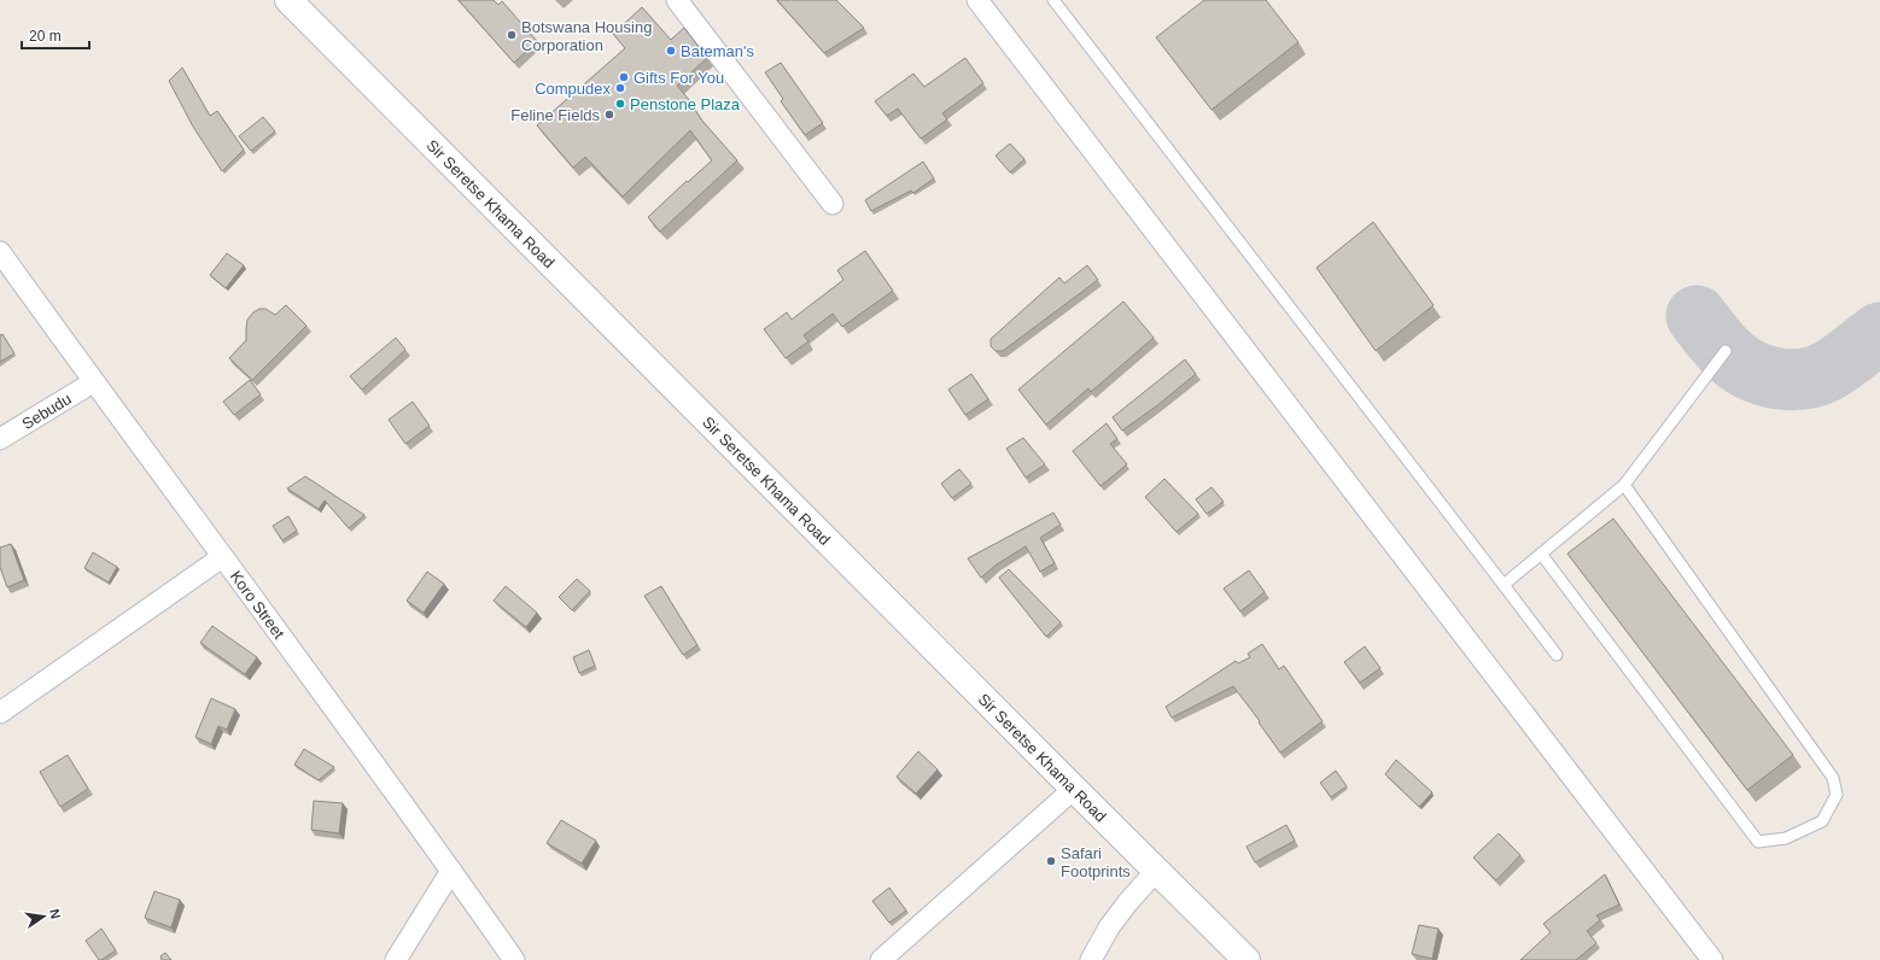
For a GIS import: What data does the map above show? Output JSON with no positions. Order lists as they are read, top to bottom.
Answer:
{
  "streets": {
    "main road": ["Sir Seretse Khama Road"],
    "street": ["Sebudu", "Koro Street"]
  },
  "crossings": [
    ["Sebudu", "Koro Street"]
  ],
  "places": [
    "Botswana Housing Corporation",
    "Bateman's",
    "Gifts For You",
    "Compudex",
    "Penstone Plaza",
    "Feline Fields",
    "Safari Footprints"
  ],
  "scale_bar": "20 m",
  "north": "right"
}
